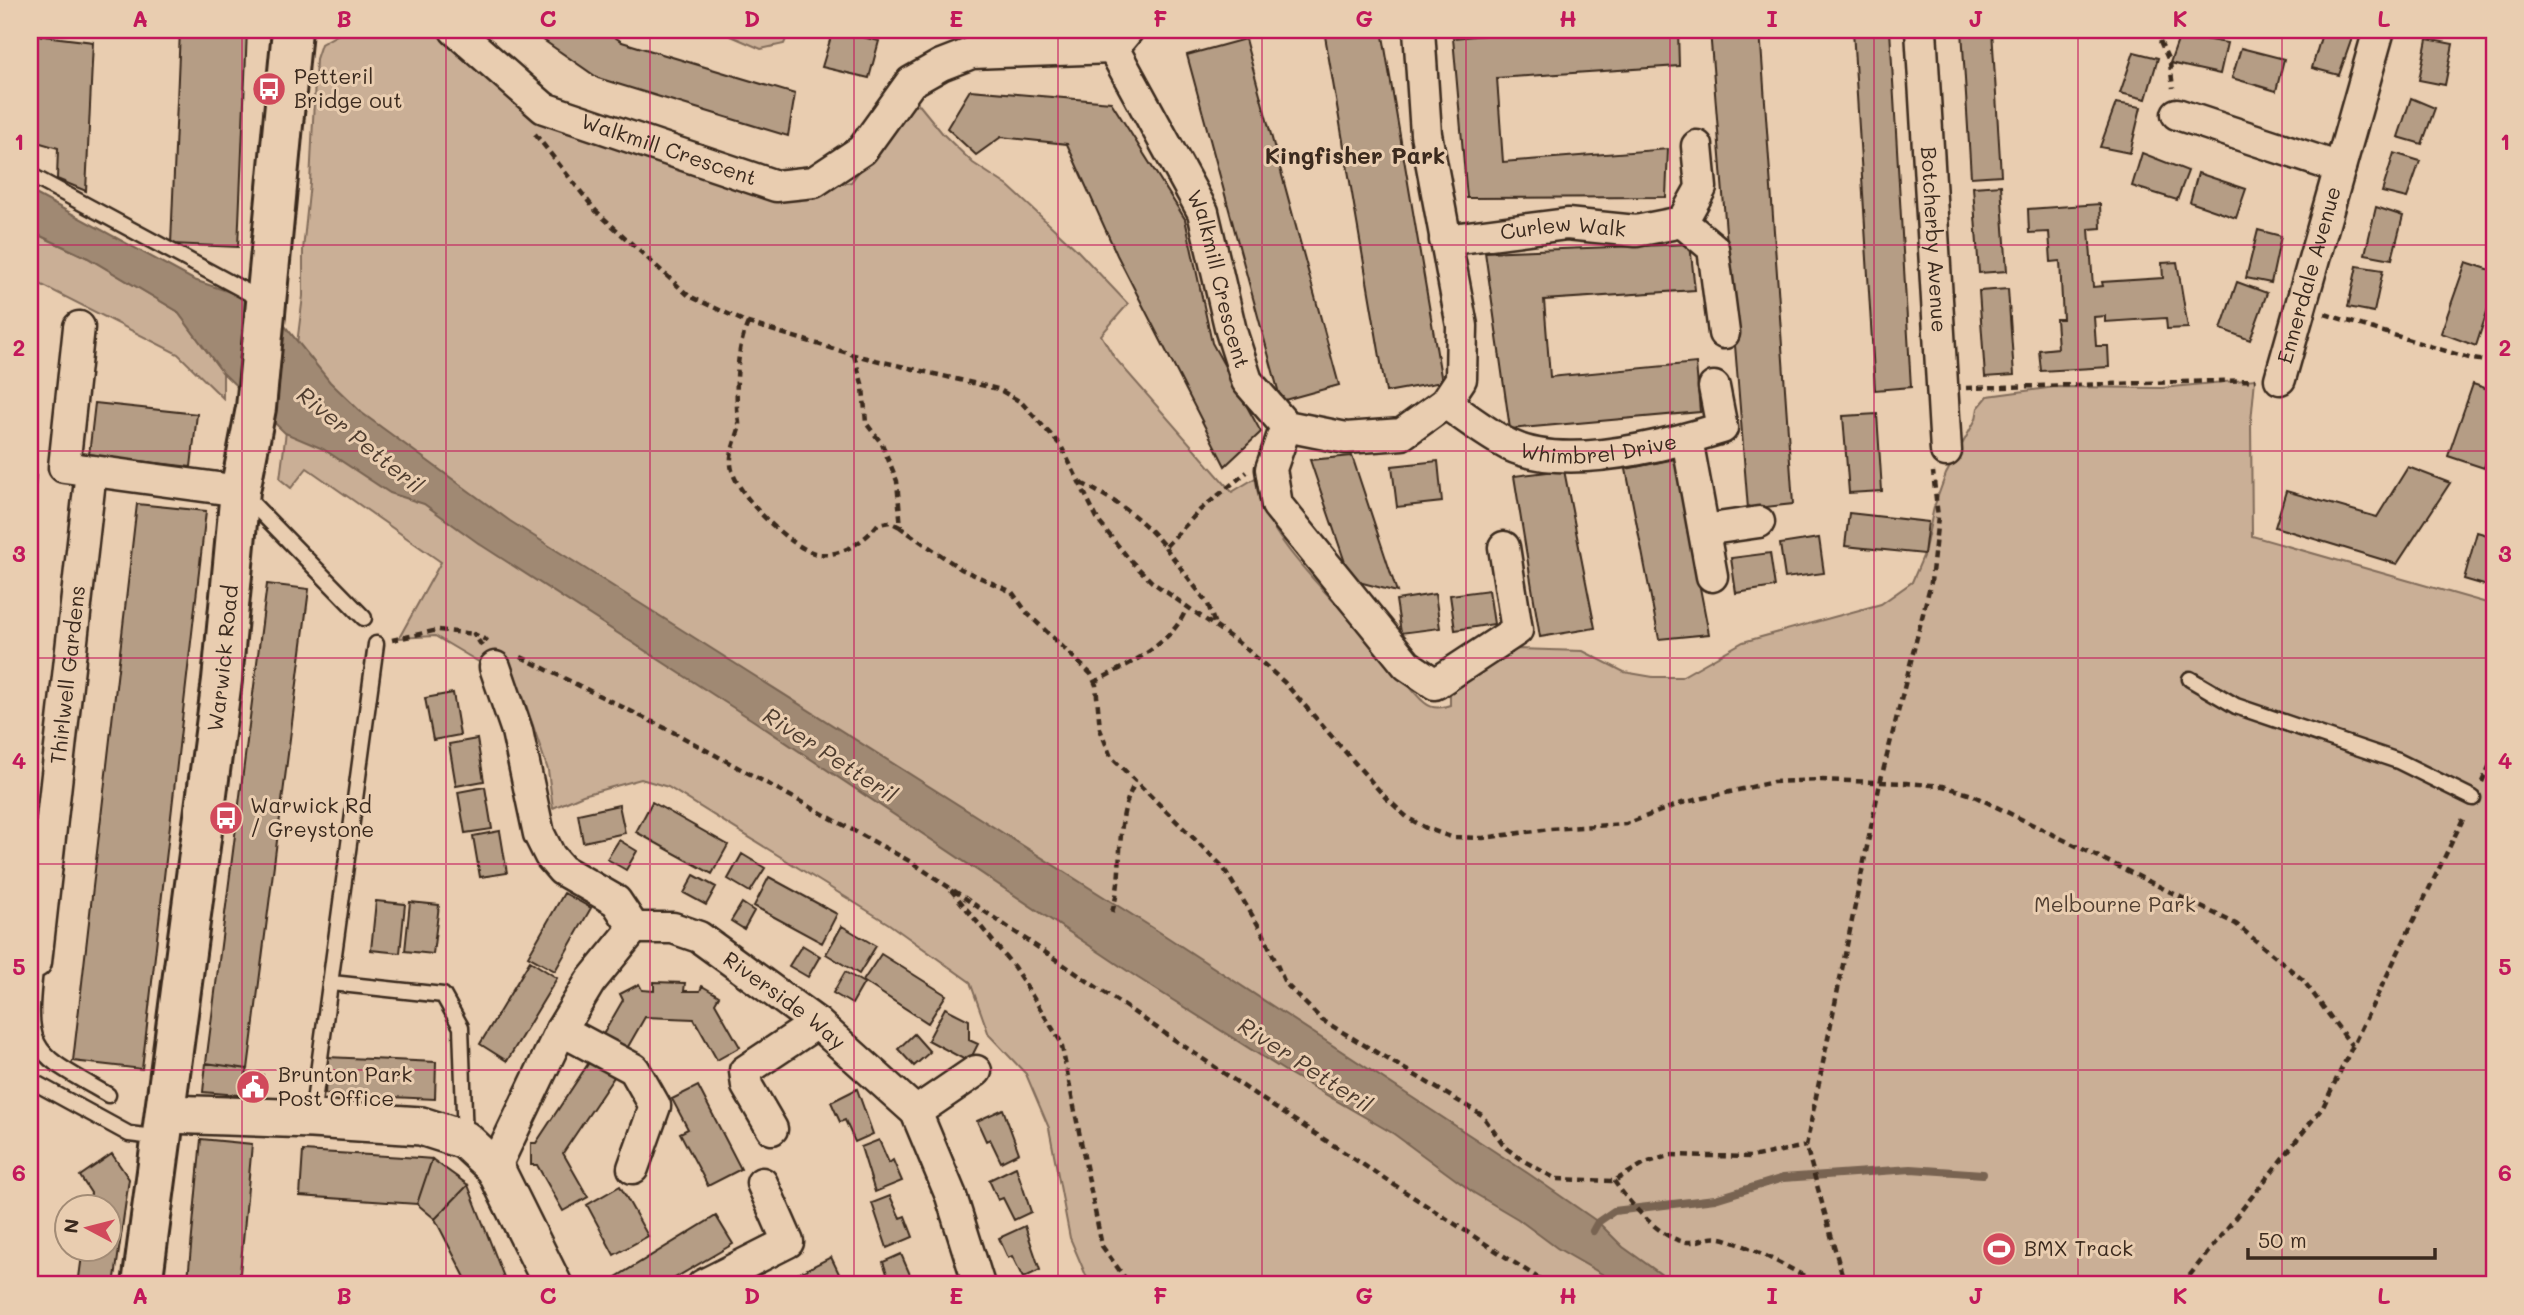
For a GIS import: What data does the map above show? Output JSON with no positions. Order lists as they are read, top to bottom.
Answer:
{
  "streets": {
    "main road": ["Warwick Road"],
    "street": [
      "Walkmill Crescent",
      "Curlew Walk",
      "Botcherby Avenue",
      "Ennerdale Avenue",
      "Whimbrel Drive",
      "Thirlwell Gardens",
      "Riverside Way"
    ]
  },
  "districts": ["Kingfisher Park"],
  "water": ["River Petteril"],
  "parks": ["Melbourne Park"],
  "places": {
    "bus stop": ["Petteril Bridge out", "Warwick Rd / Greystone"],
    "public building": ["Brunton Park Post Office"],
    "sports": ["BMX Track"]
  },
  "scale_bar": "50 m",
  "north": "left",
  "grid": {
    "columns": [
      "A",
      "B",
      "C",
      "D",
      "E",
      "F",
      "G",
      "H",
      "I",
      "J",
      "K",
      "L"
    ],
    "rows": [
      "1",
      "2",
      "3",
      "4",
      "5",
      "6"
    ]
  }
}
